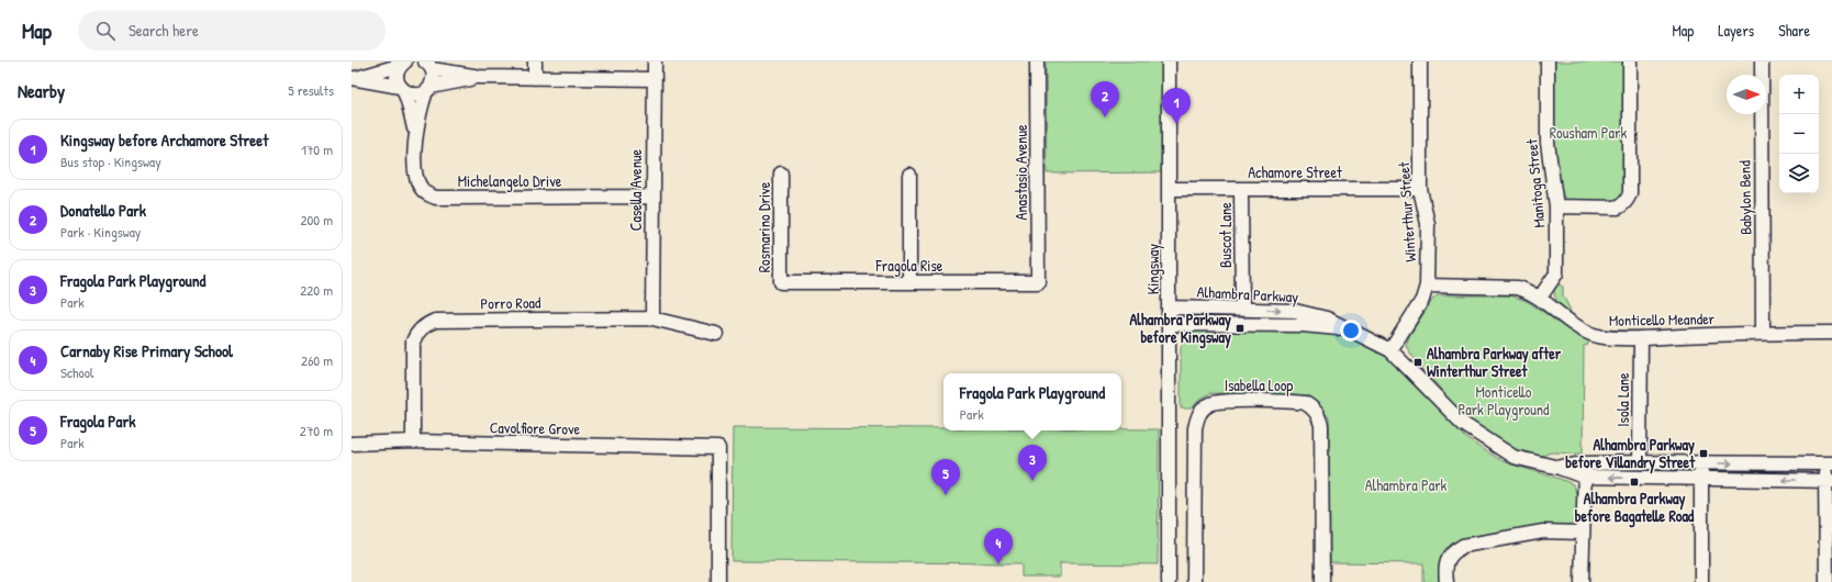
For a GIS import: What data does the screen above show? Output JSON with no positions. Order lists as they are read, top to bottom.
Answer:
{
  "streets": {
    "street": [
      "Anastasio Avenue",
      "Achamore Street",
      "Michelangelo Drive",
      "Manitoga Street",
      "Casella Avenue",
      "Babylon Bend",
      "Winterthur Street",
      "Rosmarino Drive",
      "Buscot Lane",
      "Fragola Rise",
      "Kingsway",
      "Alhambra Parkway",
      "Porro Road",
      "Monticello Meander",
      "Isabella Loop",
      "Isola Lane",
      "Cavolfiore Grove"
    ]
  },
  "crossings": [
    ["Anastasio Avenue", "Fragola Rise"],
    ["Achamore Street", "Winterthur Street"],
    ["Achamore Street", "Buscot Lane"],
    ["Achamore Street", "Kingsway"],
    ["Michelangelo Drive", "Casella Avenue"],
    ["Manitoga Street", "Monticello Meander"],
    ["Casella Avenue", "Porro Road"],
    ["Babylon Bend", "Monticello Meander"],
    ["Winterthur Street", "Alhambra Parkway"],
    ["Winterthur Street", "Monticello Meander"],
    ["Rosmarino Drive", "Fragola Rise"],
    ["Buscot Lane", "Alhambra Parkway"],
    ["Kingsway", "Alhambra Parkway"],
    ["Alhambra Parkway", "Isola Lane"],
    ["Porro Road", "Cavolfiore Grove"],
    ["Monticello Meander", "Isola Lane"]
  ],
  "parks": ["Rousham Park", "Monticello Park Playground", "Alhambra Park"],
  "places": {
    "transit": [
      "Alhambra Parkway before Kingsway",
      "Alhambra Parkway after Winterthur Street",
      "Alhambra Parkway before Villandry Street",
      "Alhambra Parkway before Bagatelle Road"
    ]
  },
  "north": "right",
  "page": {
    "header": "Map",
    "search": "Search here",
    "nav": ["Map", "Layers", "Share"],
    "heading": ["Nearby", "5 results"],
    "map_buttons": ["+", "−"],
    "pins": [
      "2",
      "1",
      "3",
      "5",
      "4"
    ],
    "list": [
      {
        "mark": "1",
        "name": "Kingsway before Archamore Street",
        "note": "Bus stop · Kingsway",
        "value": "170 m"
      },
      {
        "mark": "2",
        "name": "Donatello Park",
        "note": "Park · Kingsway",
        "value": "200 m"
      },
      {
        "mark": "3",
        "name": "Fragola Park Playground",
        "note": "Park",
        "value": "220 m"
      },
      {
        "mark": "4",
        "name": "Carnaby Rise Primary School",
        "note": "School",
        "value": "260 m"
      },
      {
        "mark": "5",
        "name": "Fragola Park",
        "note": "Park",
        "value": "270 m"
      }
    ],
    "popup": ["Fragola Park Playground", "Park"]
  }
}
